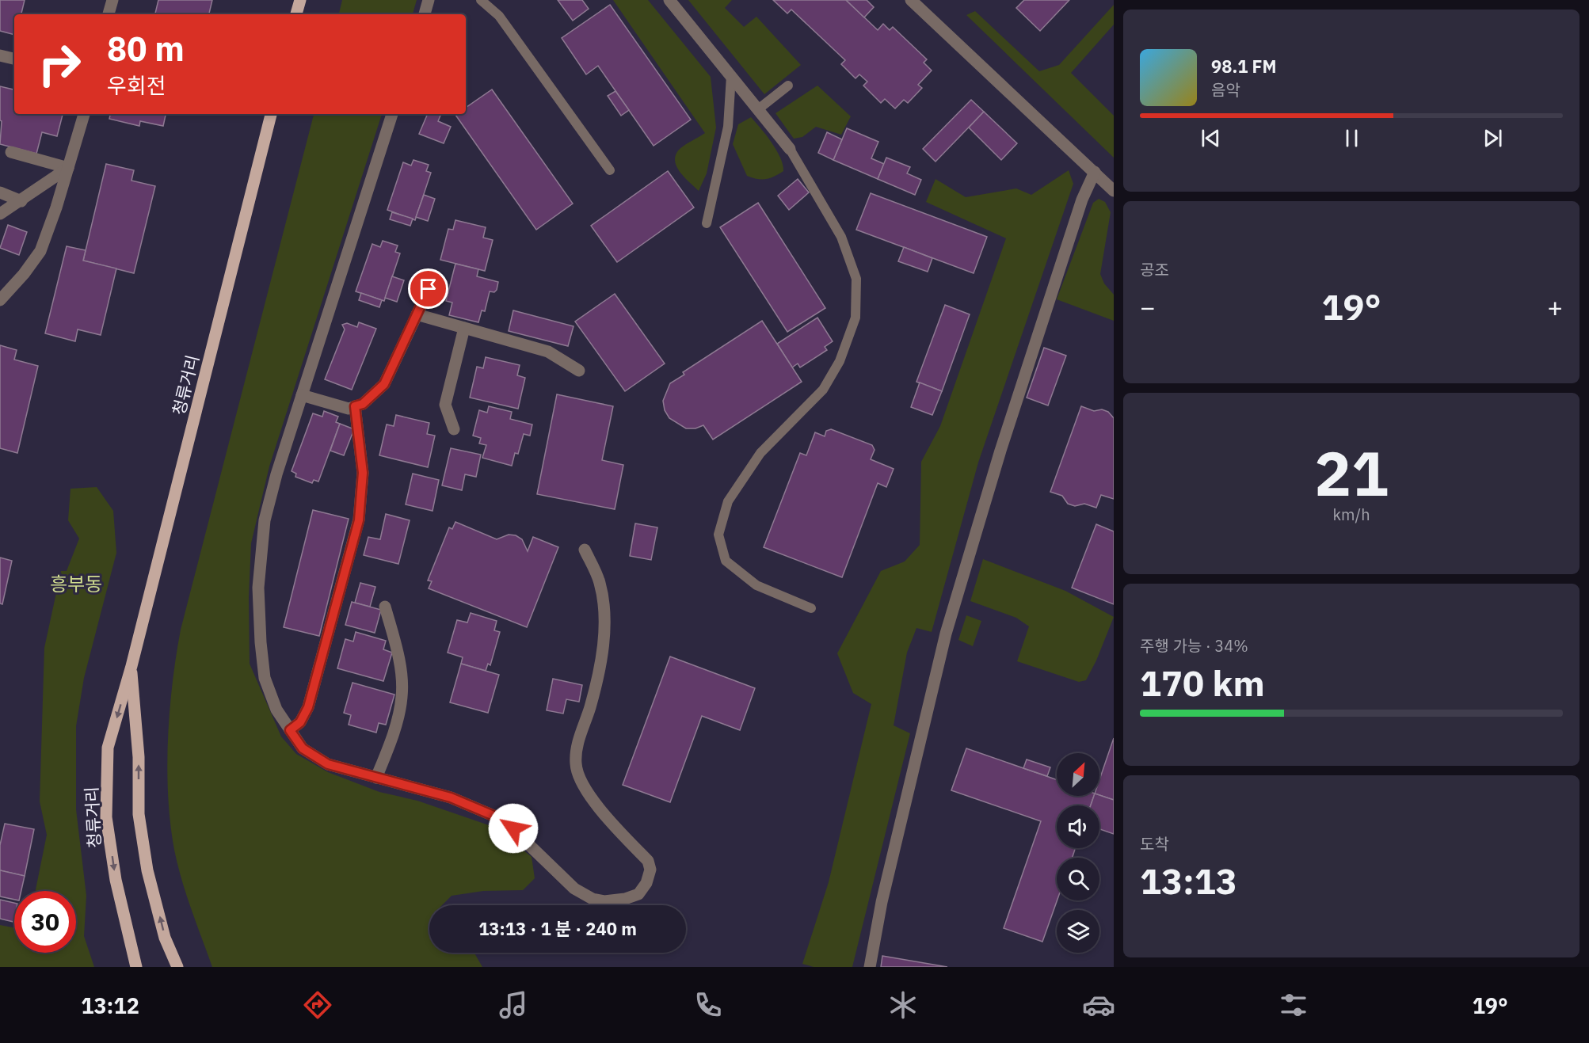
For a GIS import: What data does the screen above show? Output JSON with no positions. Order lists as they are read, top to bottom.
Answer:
{
  "streets": {
    "main road": ["청류거리"]
  },
  "districts": ["흥부동"],
  "north": "top right",
  "page": {
    "turn": ["80 m", "우회전"],
    "song": ["98.1 FM", "음악"],
    "tile": [
      "공조",
      ["21", "km/h"],
      ["주행 가능 · 34%", "170 km"],
      ["도착", "13:13"]
    ],
    "heat": ["−", "19°", "+"],
    "limit": "30",
    "trip": "13:13 · 1 분 · 240 m",
    "tabs": ["13:12", "19°"]
  }
}
